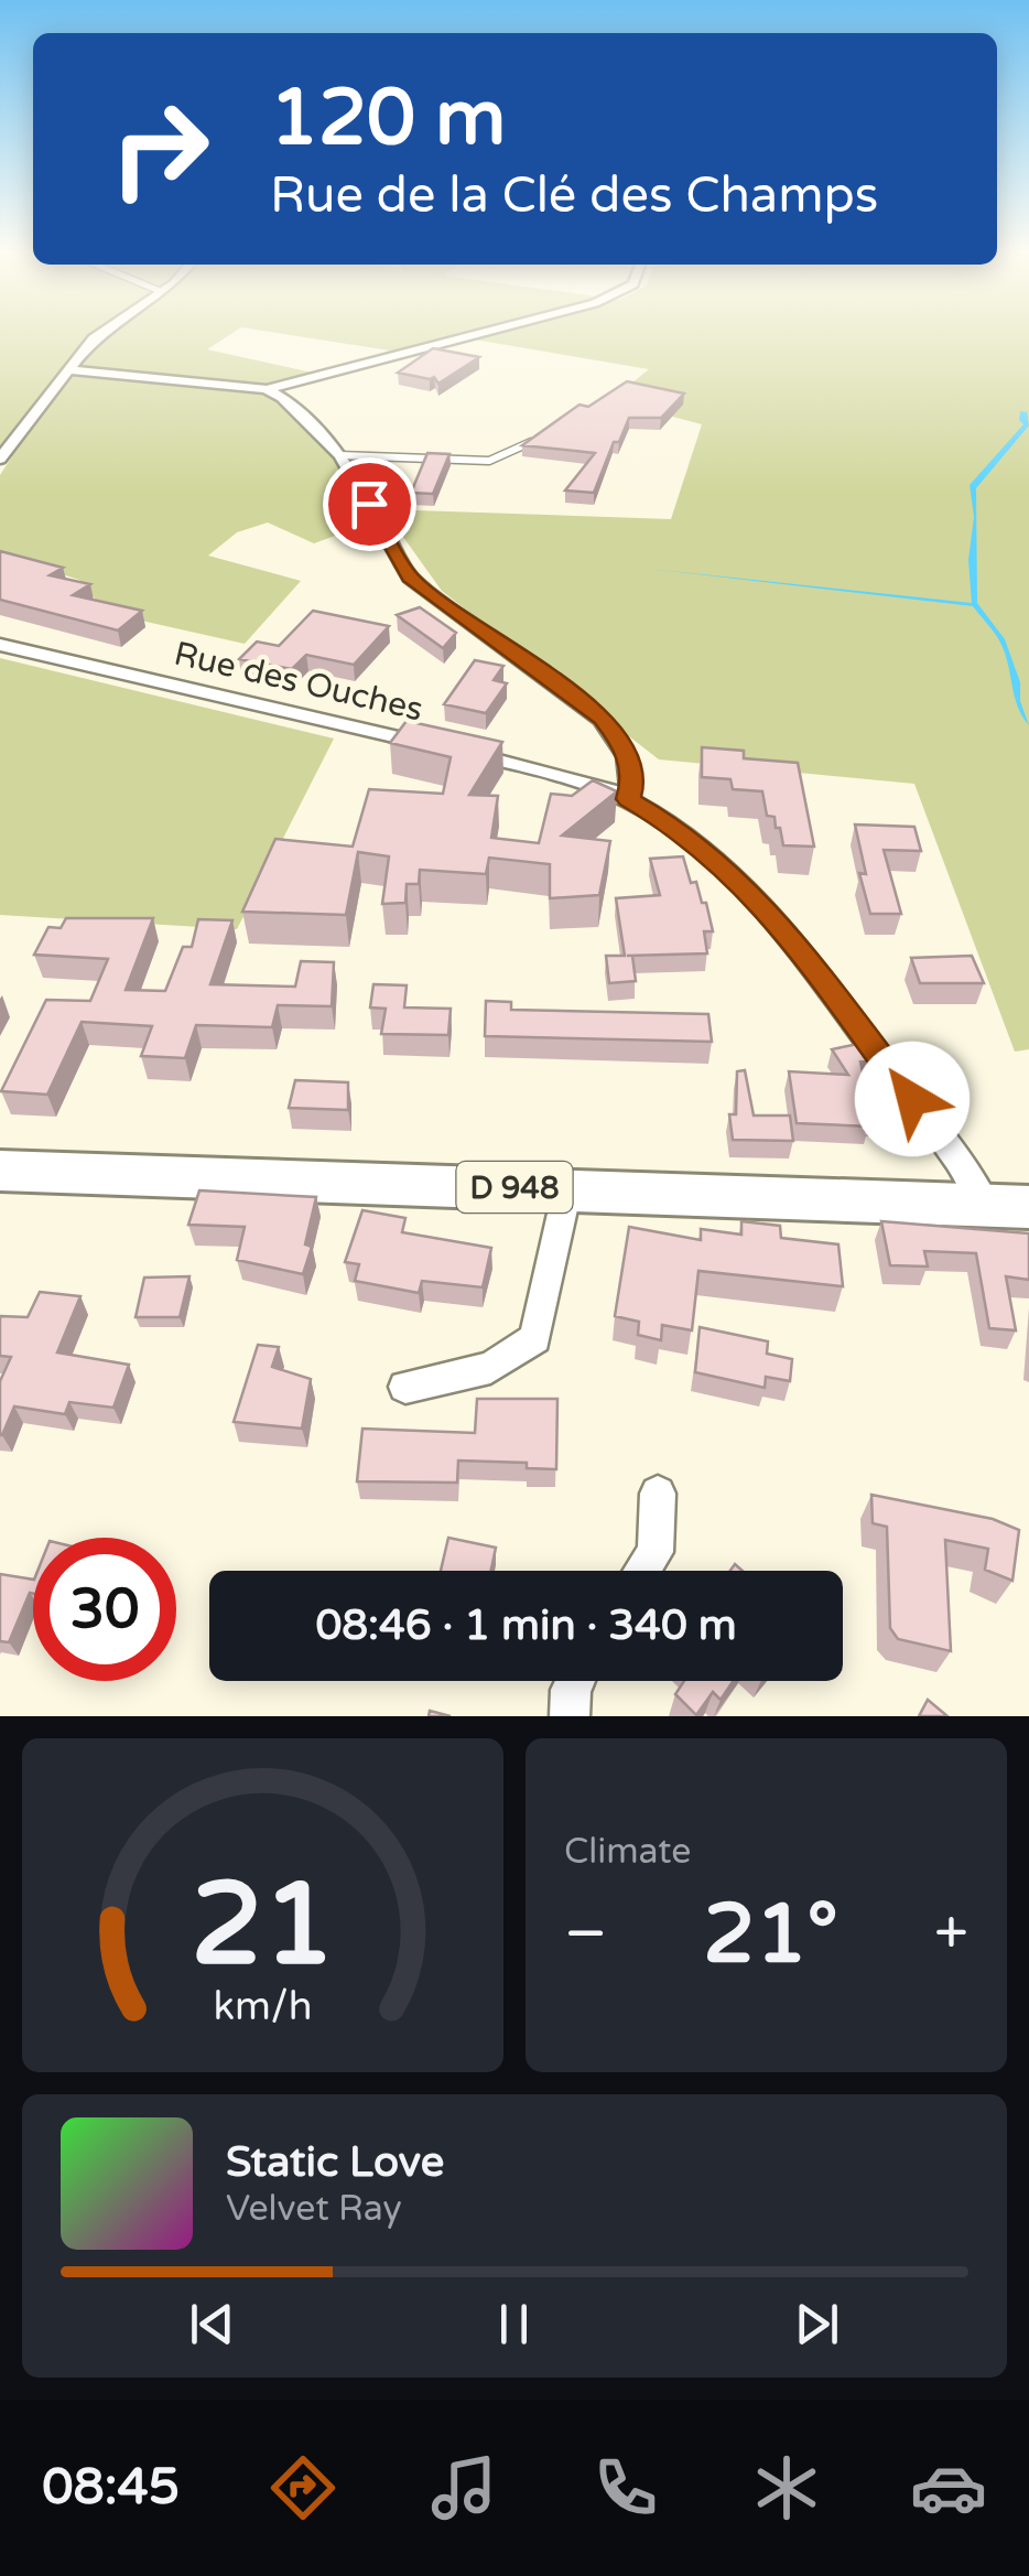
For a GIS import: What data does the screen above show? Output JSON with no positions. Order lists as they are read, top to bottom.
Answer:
{
  "streets": {
    "main road": ["D 948"],
    "street": ["Rue des Ouches"]
  },
  "crossings": [
    ["Rue des Ouches", "D 948"]
  ],
  "page": {
    "turn": ["120 m", "Rue de la Clé des Champs"],
    "limit": "30",
    "trip": "08:46 · 1 min · 340 m",
    "tile": "Climate",
    "heat": ["−", "21°", "+"],
    "song": ["Static Love", "Velvet Ray"],
    "tabs": "08:45",
    "gauge": ["21", "km/h"]
  }
}
